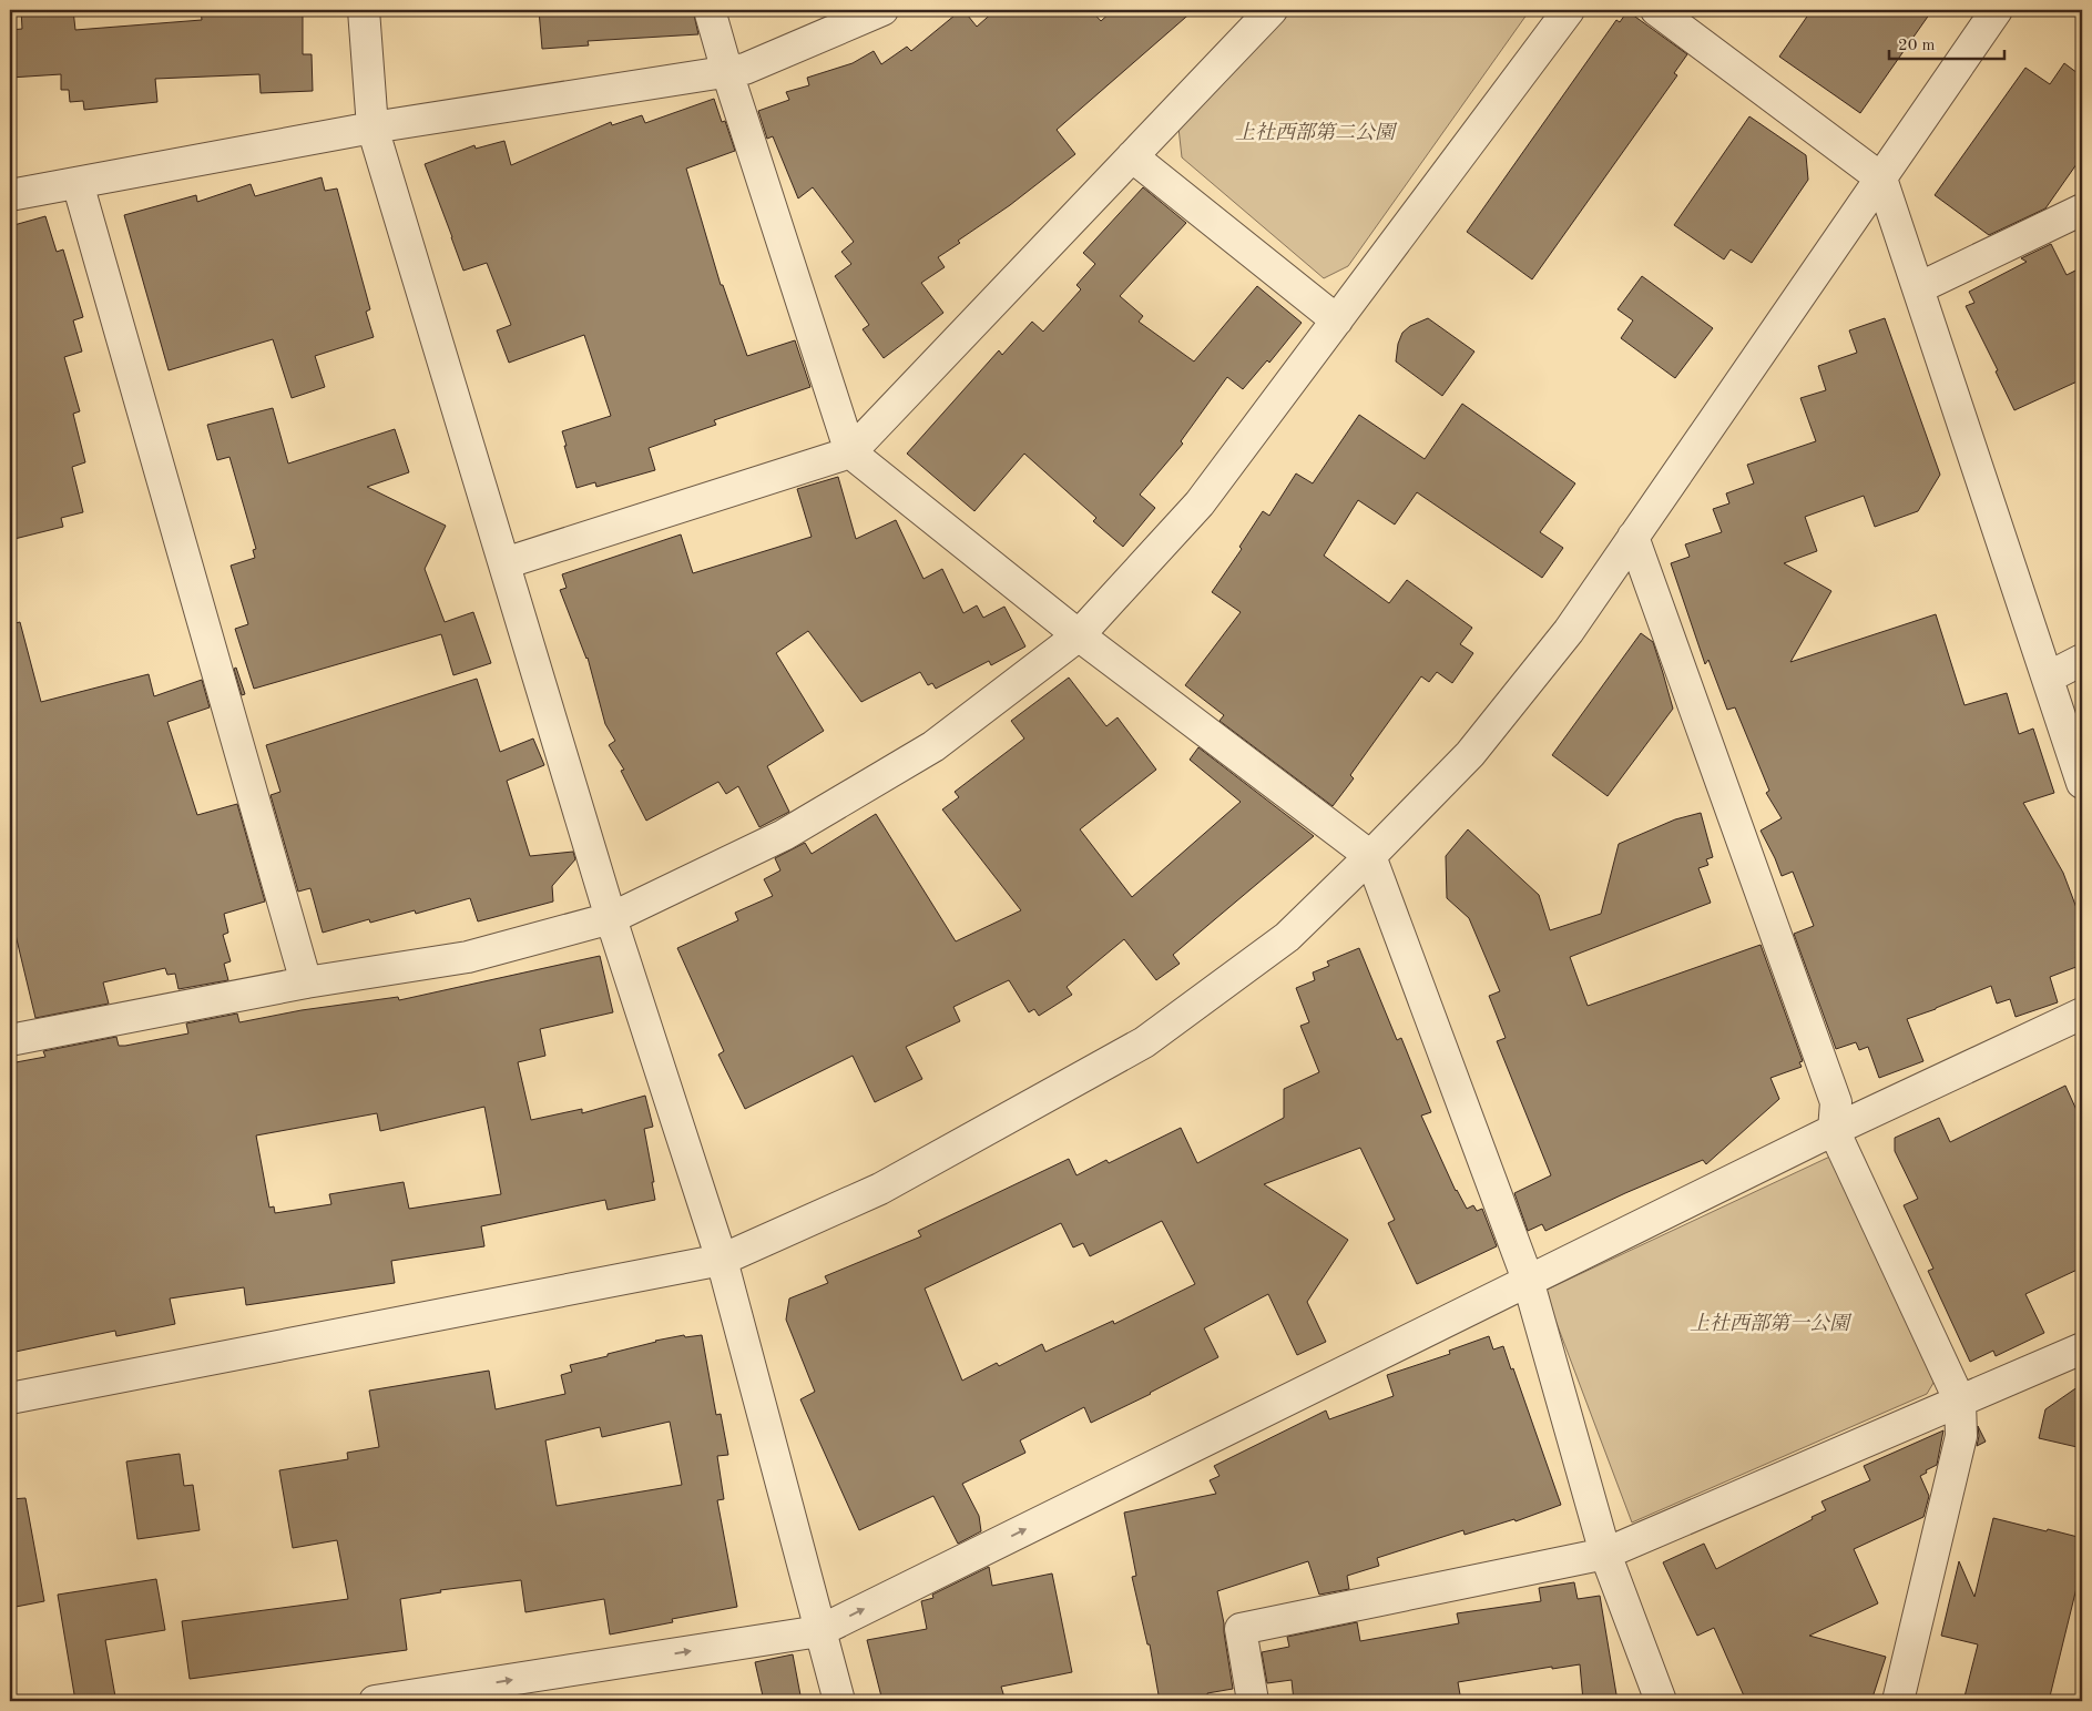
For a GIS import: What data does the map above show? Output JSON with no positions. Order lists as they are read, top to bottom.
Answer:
{
  "parks": ["上社西部第二公園", "上社西部第一公園"],
  "scale_bar": "20 m"
}
